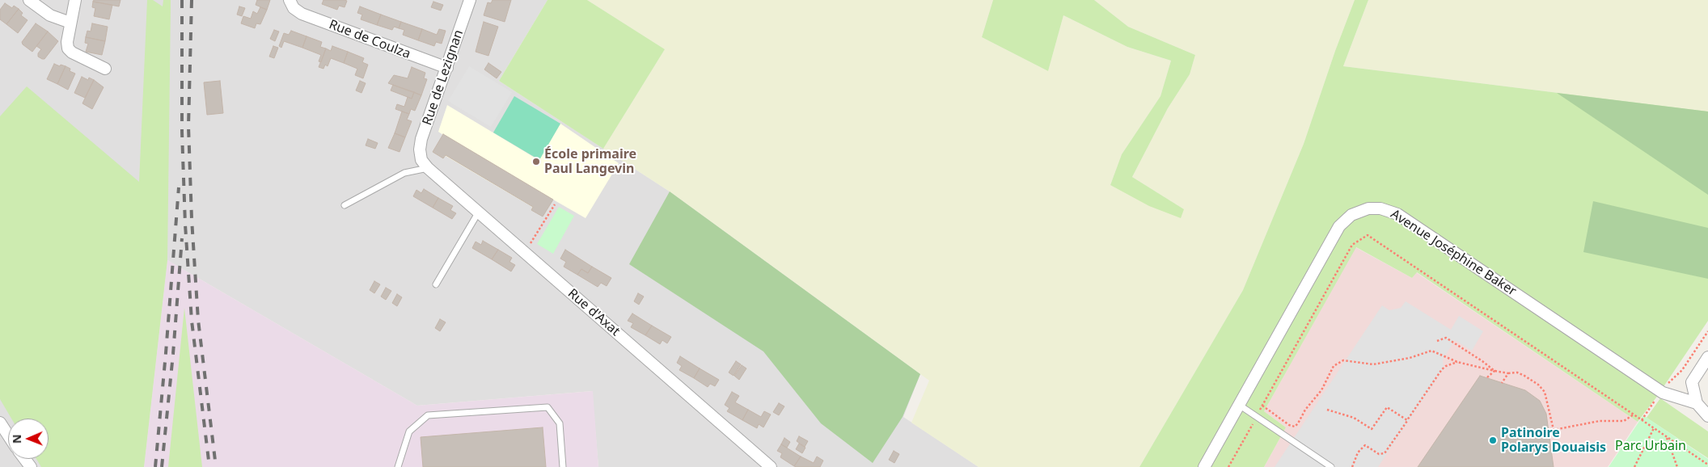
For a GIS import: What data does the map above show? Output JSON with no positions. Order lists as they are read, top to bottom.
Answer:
{
  "streets": {
    "street": [
      "Rue de Coulza",
      "Rue de Lezignan",
      "Avenue Joséphine Baker",
      "Rue d'Axat"
    ]
  },
  "crossings": [
    ["Rue de Coulza", "Rue de Lezignan"],
    ["Rue de Lezignan", "Rue d'Axat"]
  ],
  "parks": ["Parc Urbain"],
  "places": ["École primaire Paul Langevin", "Patinoire Polarys Douaisis"],
  "north": "left"
}
